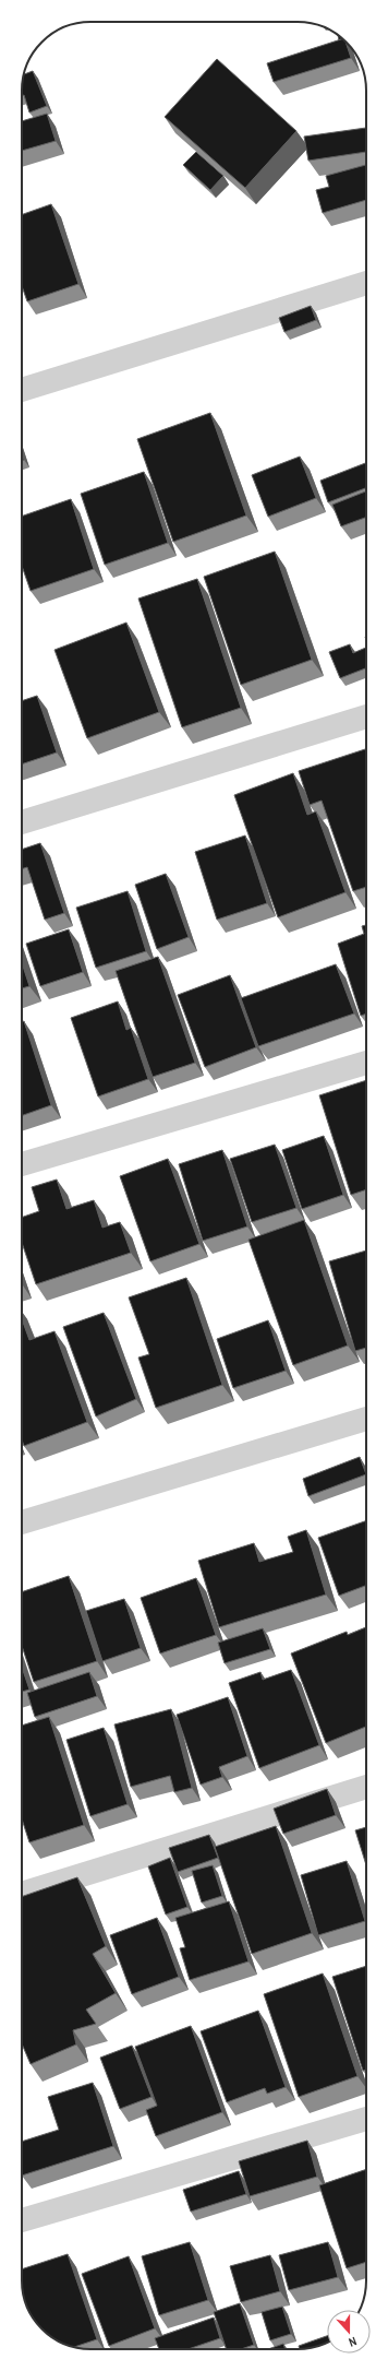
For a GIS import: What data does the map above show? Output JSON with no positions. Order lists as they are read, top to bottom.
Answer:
{
  "north": "bottom"
}
